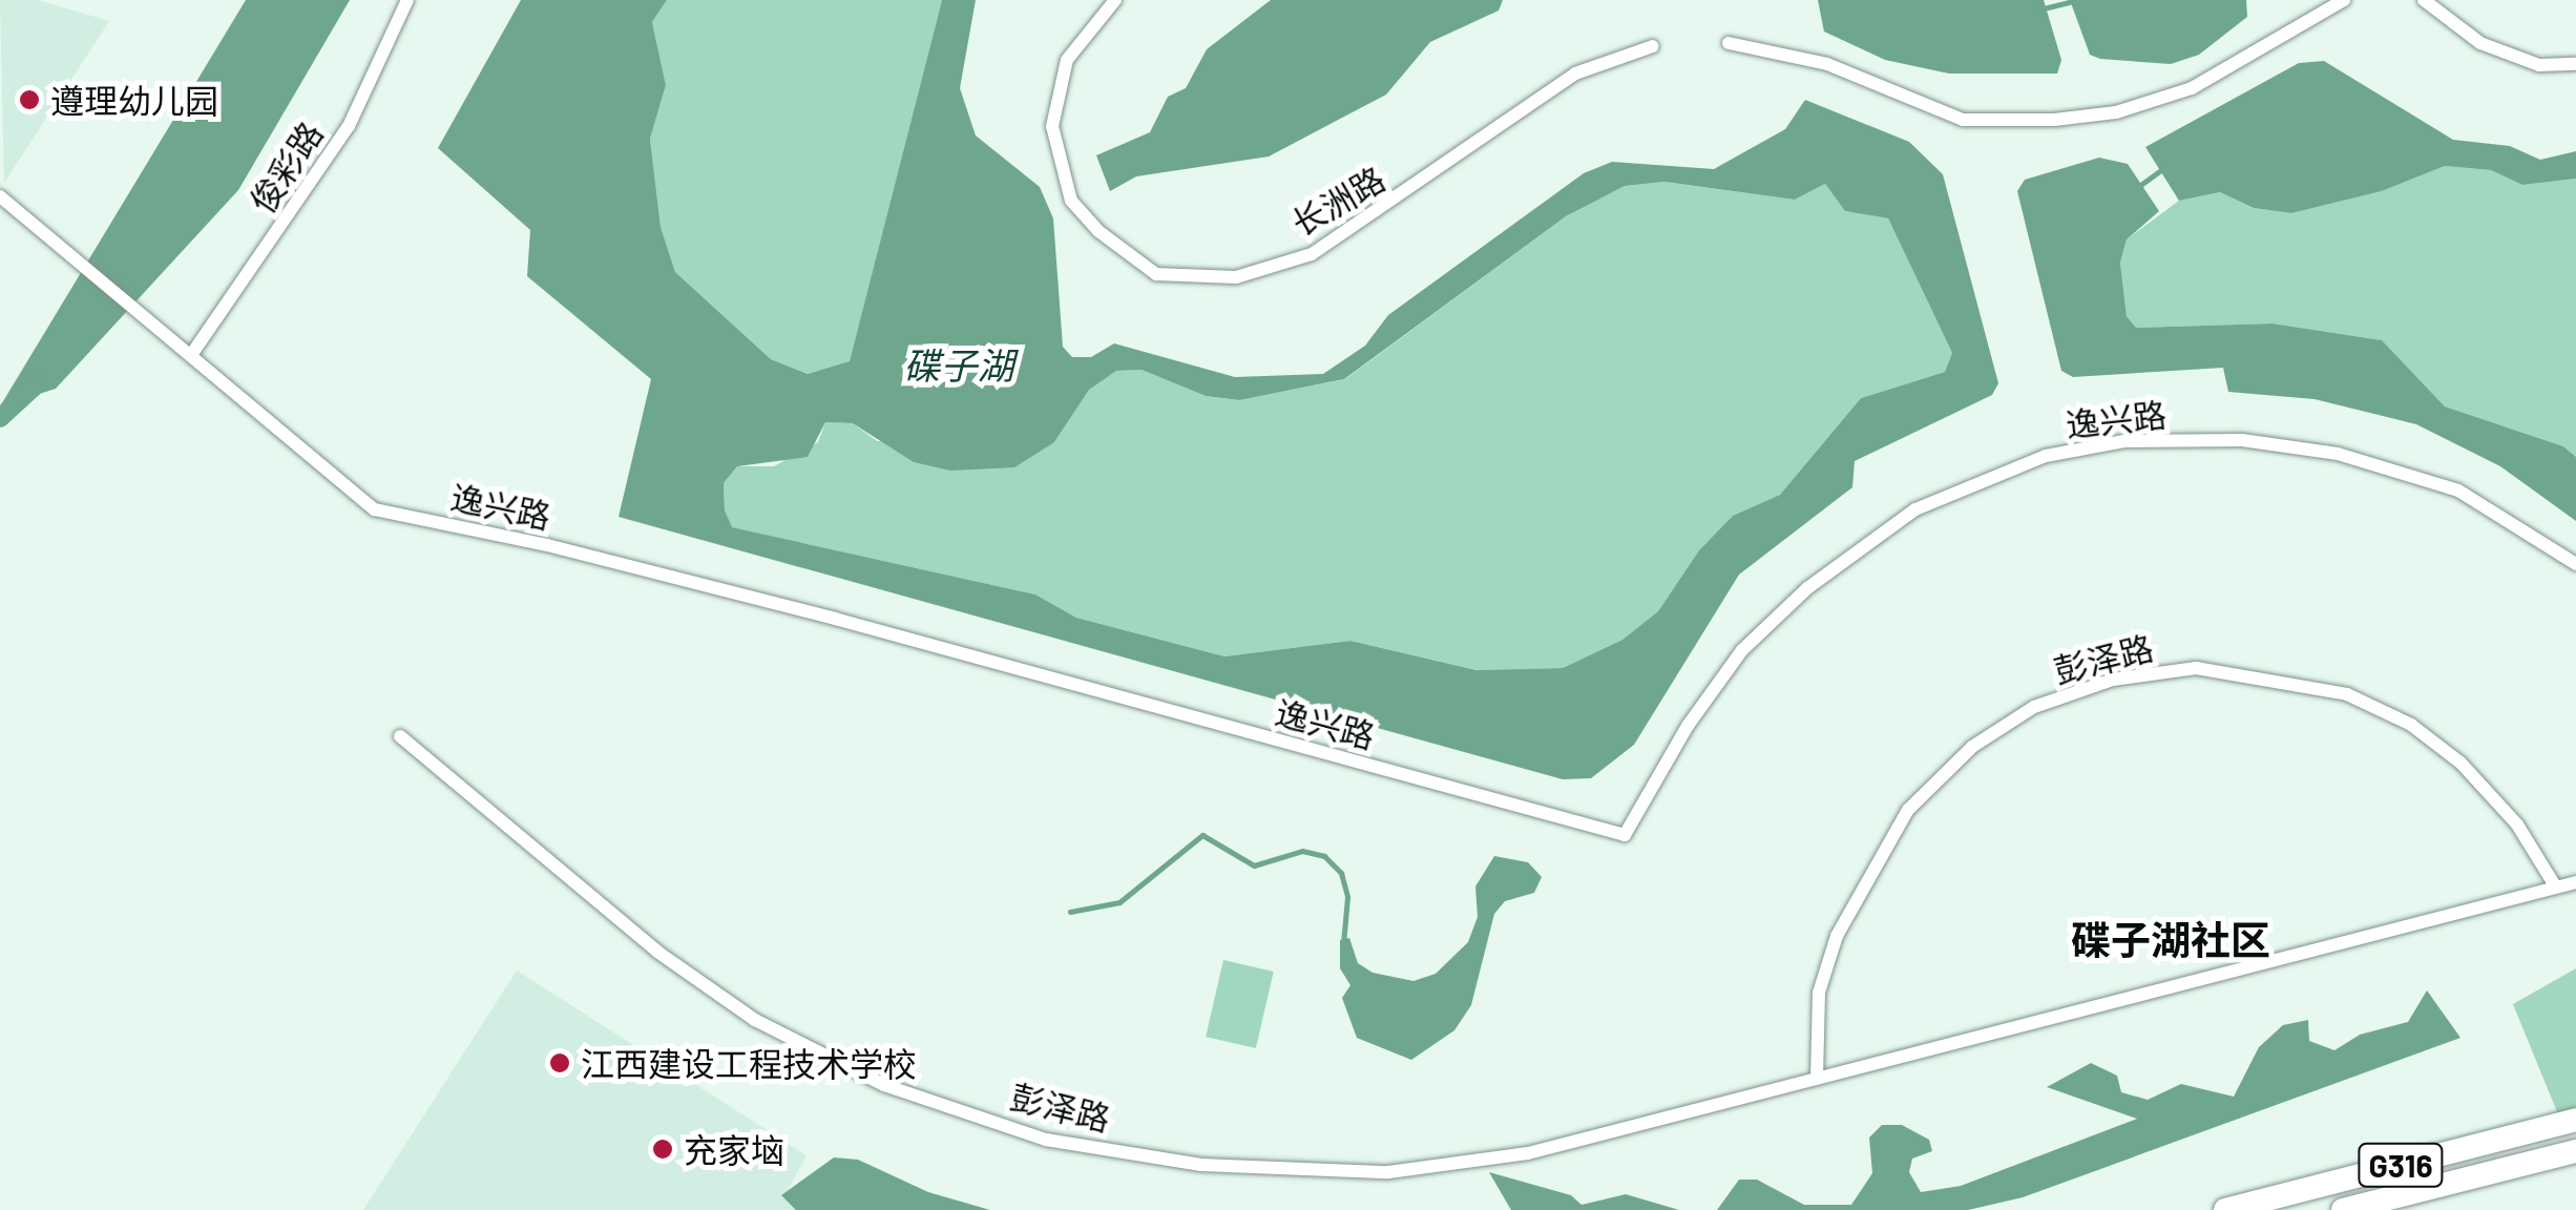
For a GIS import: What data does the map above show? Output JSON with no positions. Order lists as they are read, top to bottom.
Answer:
{
  "streets": {
    "highway": ["G316"],
    "street": [
      "俊彩路",
      "长洲路",
      "逸兴路",
      "彭泽路"
    ]
  },
  "crossings": [
    ["俊彩路", "逸兴路"]
  ],
  "districts": ["碟子湖社区"],
  "water": ["碟子湖"],
  "places": ["遵理幼儿园", "江西建设工程技术学校", "充家垴"]
}
